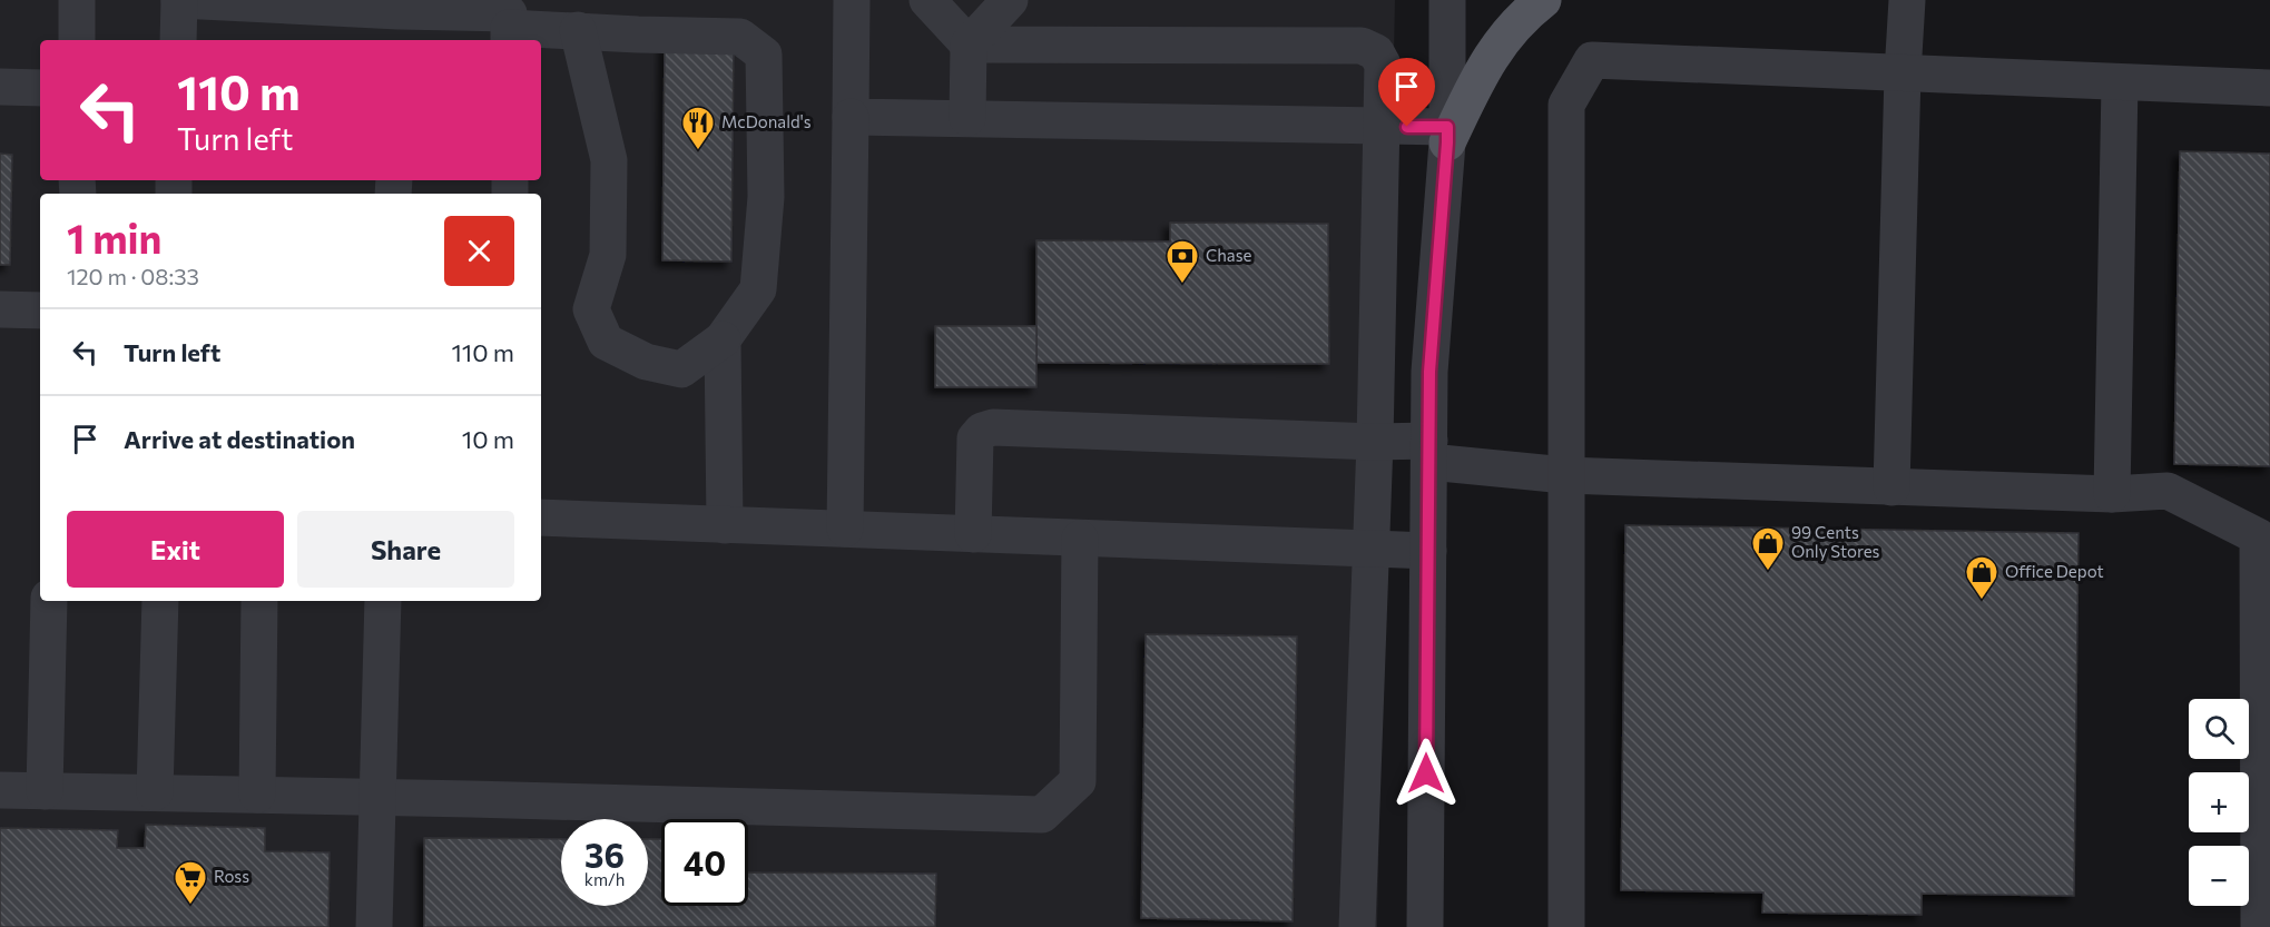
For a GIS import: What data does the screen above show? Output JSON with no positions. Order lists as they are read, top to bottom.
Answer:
{
  "places": {
    "restaurant": ["McDonald's"],
    "bank": ["Chase"],
    "shop": ["99 Cents Only Stores", "Office Depot"],
    "supermarket": ["Ross"]
  },
  "page": {
    "turn": ["110 m", "Turn left"],
    "heading": ["1 min", "120 m · 08:33"],
    "list": [
      {
        "name": "Turn left",
        "value": "110 m"
      },
      {
        "name": "Arrive at destination",
        "value": "10 m"
      }
    ],
    "buttons": ["Exit", "Share"],
    "map_buttons": ["+", "−"],
    "speed": "36 km/h",
    "limit": "40"
  }
}
